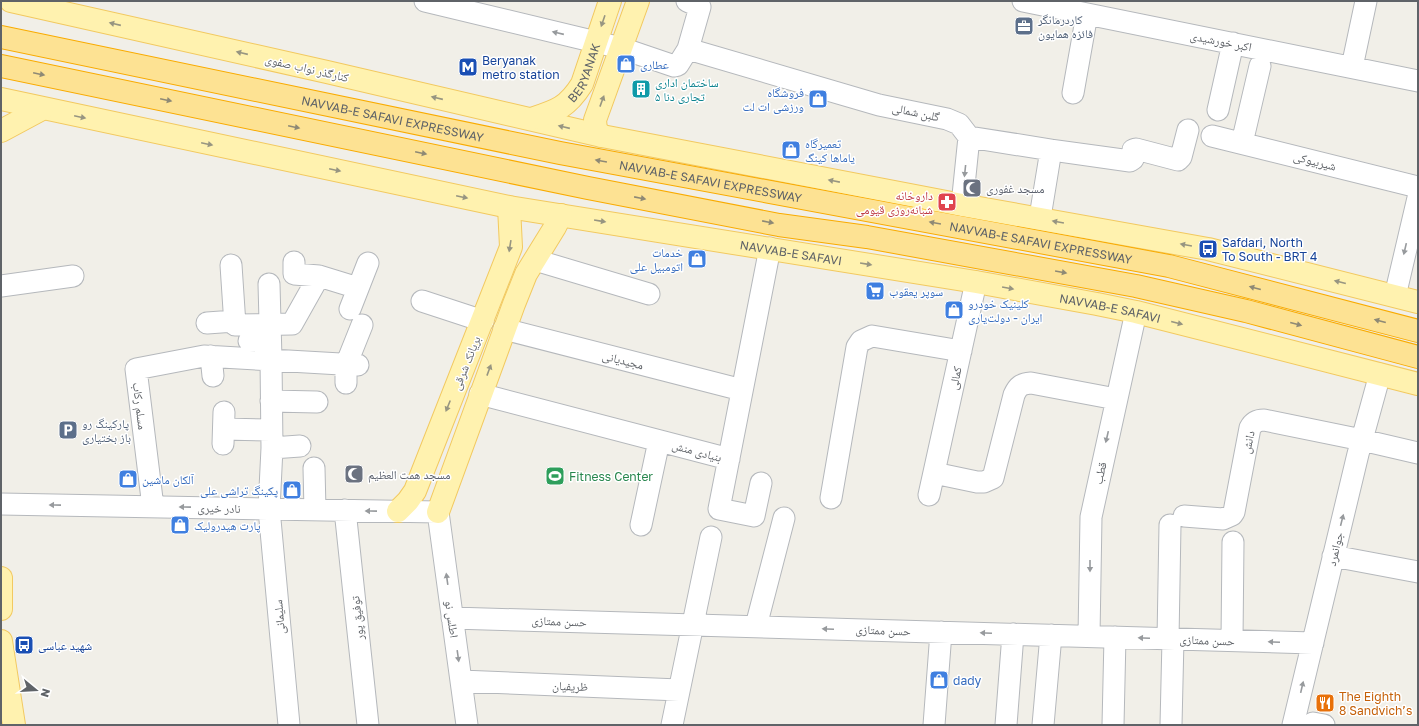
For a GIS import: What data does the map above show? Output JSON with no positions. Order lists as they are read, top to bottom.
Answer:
{
  "streets": {
    "highway": ["NAVVAB-E SAFAVI EXPRESSWAY"],
    "main road": [
      "کنارگذر نواب صفوی",
      "BERYANAK",
      "NAVVAB-E SAFAVI",
      "بریانک شرقی"
    ],
    "street": [
      "اکبر خورشیدی",
      "گلبن شمالی",
      "شیربیوکی",
      "مجیدیانی",
      "کمالی",
      "مسلم رکاب",
      "دانش",
      "بنیادی منش",
      "قطب",
      "نادر خیری",
      "جوانمرد",
      "سلیمانی",
      "توفیق پور",
      "اطلس نو",
      "حسن ممتازی",
      "ظریفیان"
    ]
  },
  "crossings": [
    ["کنارگذر نواب صفوی", "BERYANAK"],
    ["NAVVAB-E SAFAVI", "بریانک شرقی"],
    ["NAVVAB-E SAFAVI", "کمالی"],
    ["NAVVAB-E SAFAVI", "بنیادی منش"],
    ["NAVVAB-E SAFAVI", "قطب"],
    ["NAVVAB-E SAFAVI", "جوانمرد"],
    ["مجیدیانی", "بریانک شرقی"],
    ["مجیدیانی", "بنیادی منش"],
    ["بریانک شرقی", "بنیادی منش"],
    ["بریانک شرقی", "نادر خیری"],
    ["بریانک شرقی", "اطلس نو"],
    ["مسلم رکاب", "نادر خیری"],
    ["مسلم رکاب", "سلیمانی"],
    ["دانش", "جوانمرد"],
    ["دانش", "حسن ممتازی"],
    ["قطب", "حسن ممتازی"],
    ["نادر خیری", "سلیمانی"],
    ["نادر خیری", "توفیق پور"],
    ["نادر خیری", "اطلس نو"],
    ["جوانمرد", "حسن ممتازی"],
    ["اطلس نو", "حسن ممتازی"],
    ["اطلس نو", "ظریفیان"]
  ],
  "one_way": ["نادر خیری", "حسن ممتازی"],
  "places": {
    "office": ["کاردرمانگر فائزه همایون"],
    "shop": [
      "عطاری",
      "فروشگاه ورزشی ات لت",
      "تعمیرگاه یاماها کینگ",
      "خدمات اتومبیل علی",
      "کلینیک خودرو ایران - دولت‌یاری",
      "آلکان ماشین",
      "پکینگ تراشی علی",
      "پارت هیدرولیک",
      "dady"
    ],
    "metro station": ["Beryanak metro station"],
    "building": ["ساختمان اداری تجاری دنا ۵"],
    "mosque": ["مسجد غفوری", "مسجد همت العظیم"],
    "pharmacy": ["داروخانه شبانه‌روزی قیومی"],
    "bus stop": ["Safdari, North To South - BRT 4", "شهید عباسی"],
    "supermarket": ["سوپر یعقوب"],
    "parking": ["پارکینگ رو باز بختیاری"],
    "sports": ["Fitness Center"],
    "restaurant": ["The Eighth 8 Sandvich’s"]
  },
  "north": "right"
}
